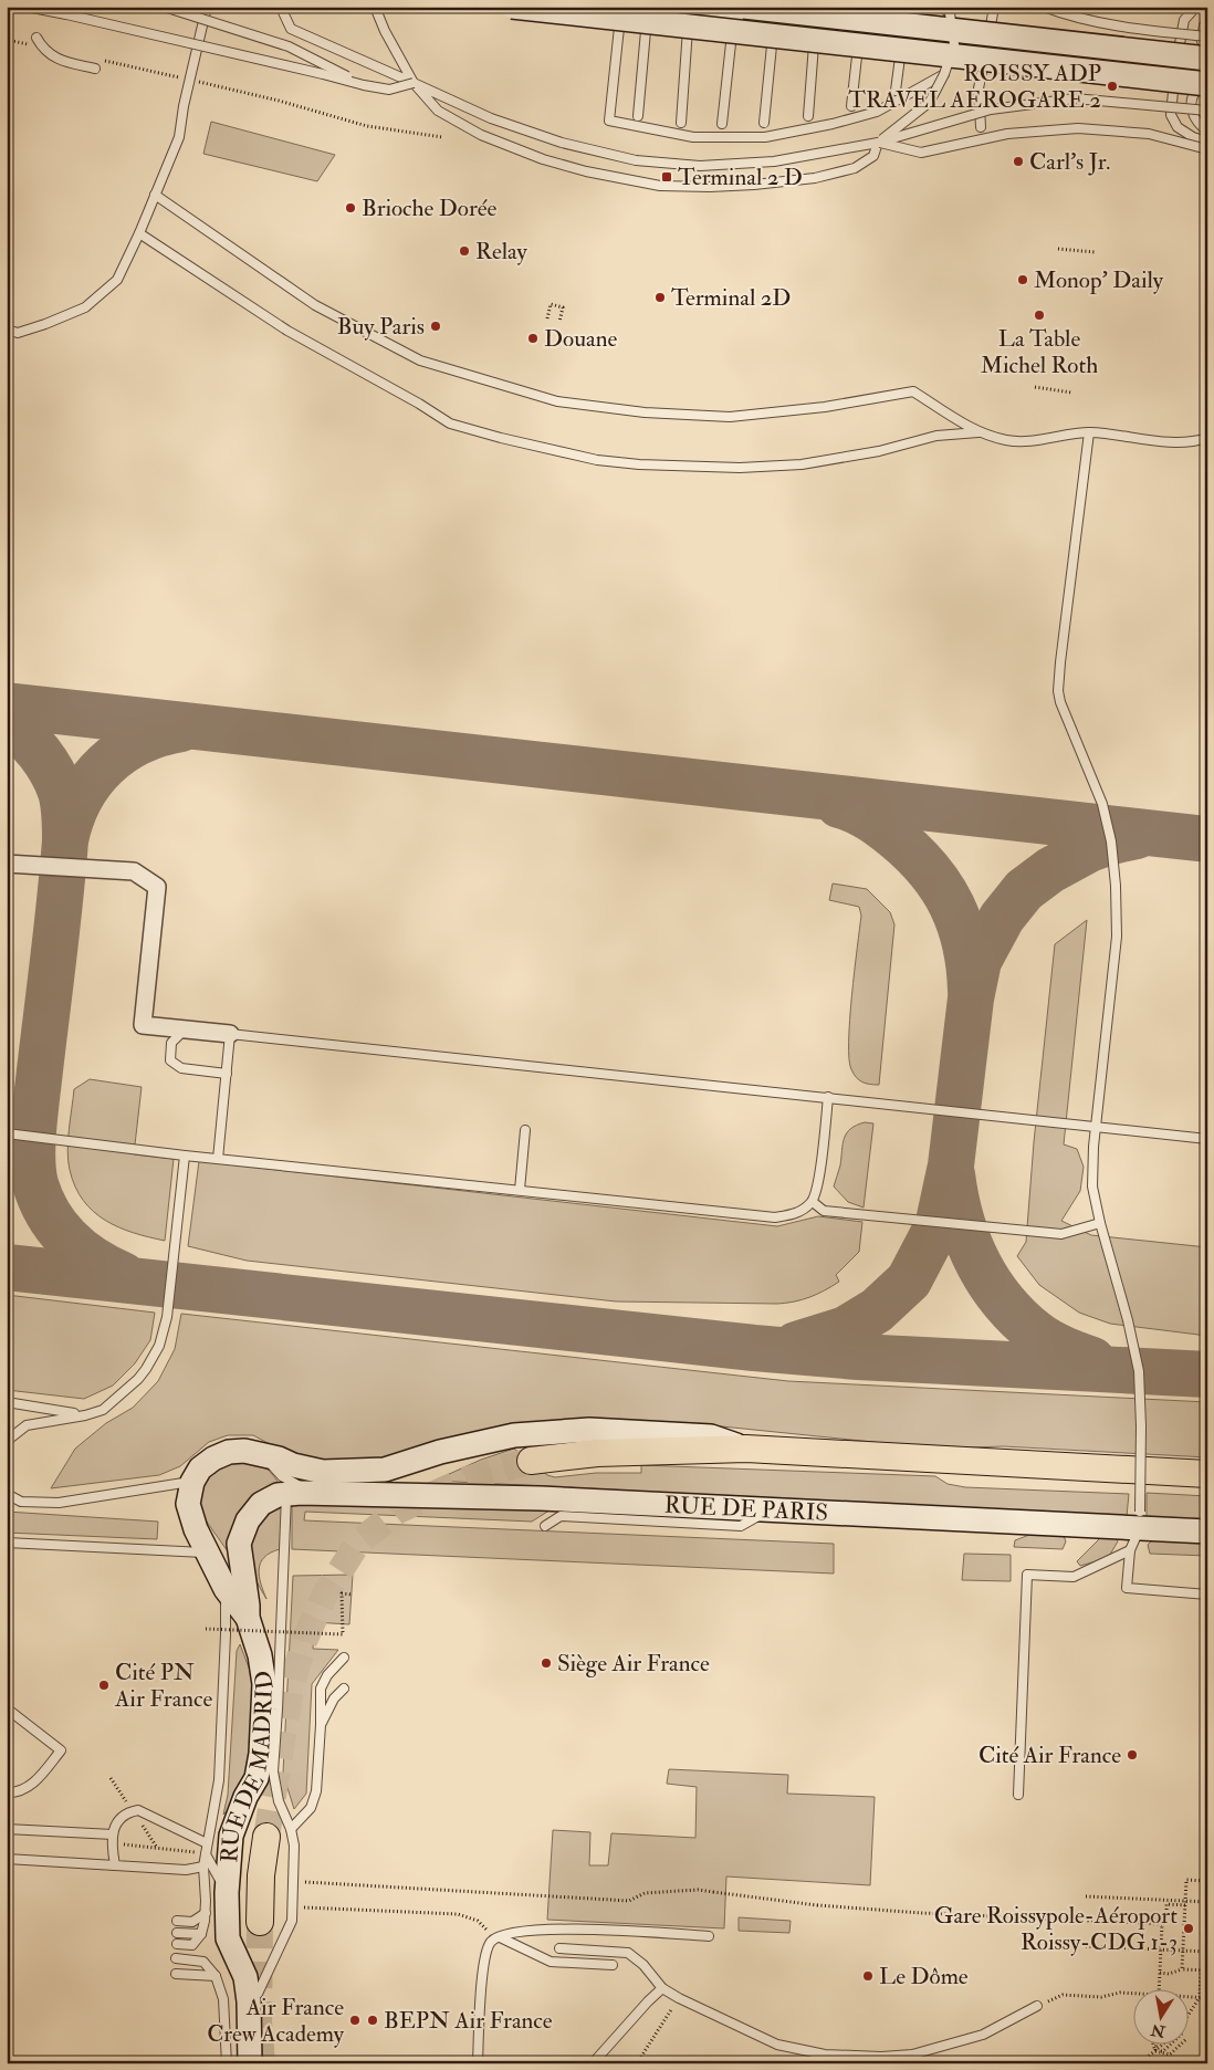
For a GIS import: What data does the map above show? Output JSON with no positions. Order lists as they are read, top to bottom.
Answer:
{
  "streets": {
    "street": ["RUE DE PARIS", "RUE DE MADRID"]
  },
  "crossings": [
    ["RUE DE PARIS", "RUE DE MADRID"]
  ],
  "places": {
    "other": [
      "ROISSY ADP TRAVEL AEROGARE 2",
      "Carl's Jr.",
      "Brioche Dorée",
      "Relay",
      "Monop' Daily",
      "Terminal 2D",
      "La Table Michel Roth",
      "Buy Paris",
      "Douane",
      "Siège Air France",
      "Cité PN Air France",
      "Cité Air France",
      "Gare Roissypole-Aéroport Roissy-CDG 1-3",
      "Le Dôme",
      "Air France Crew Academy",
      "BEPN Air France"
    ],
    "transit": ["Terminal 2 D"]
  },
  "north": "bottom"
}
